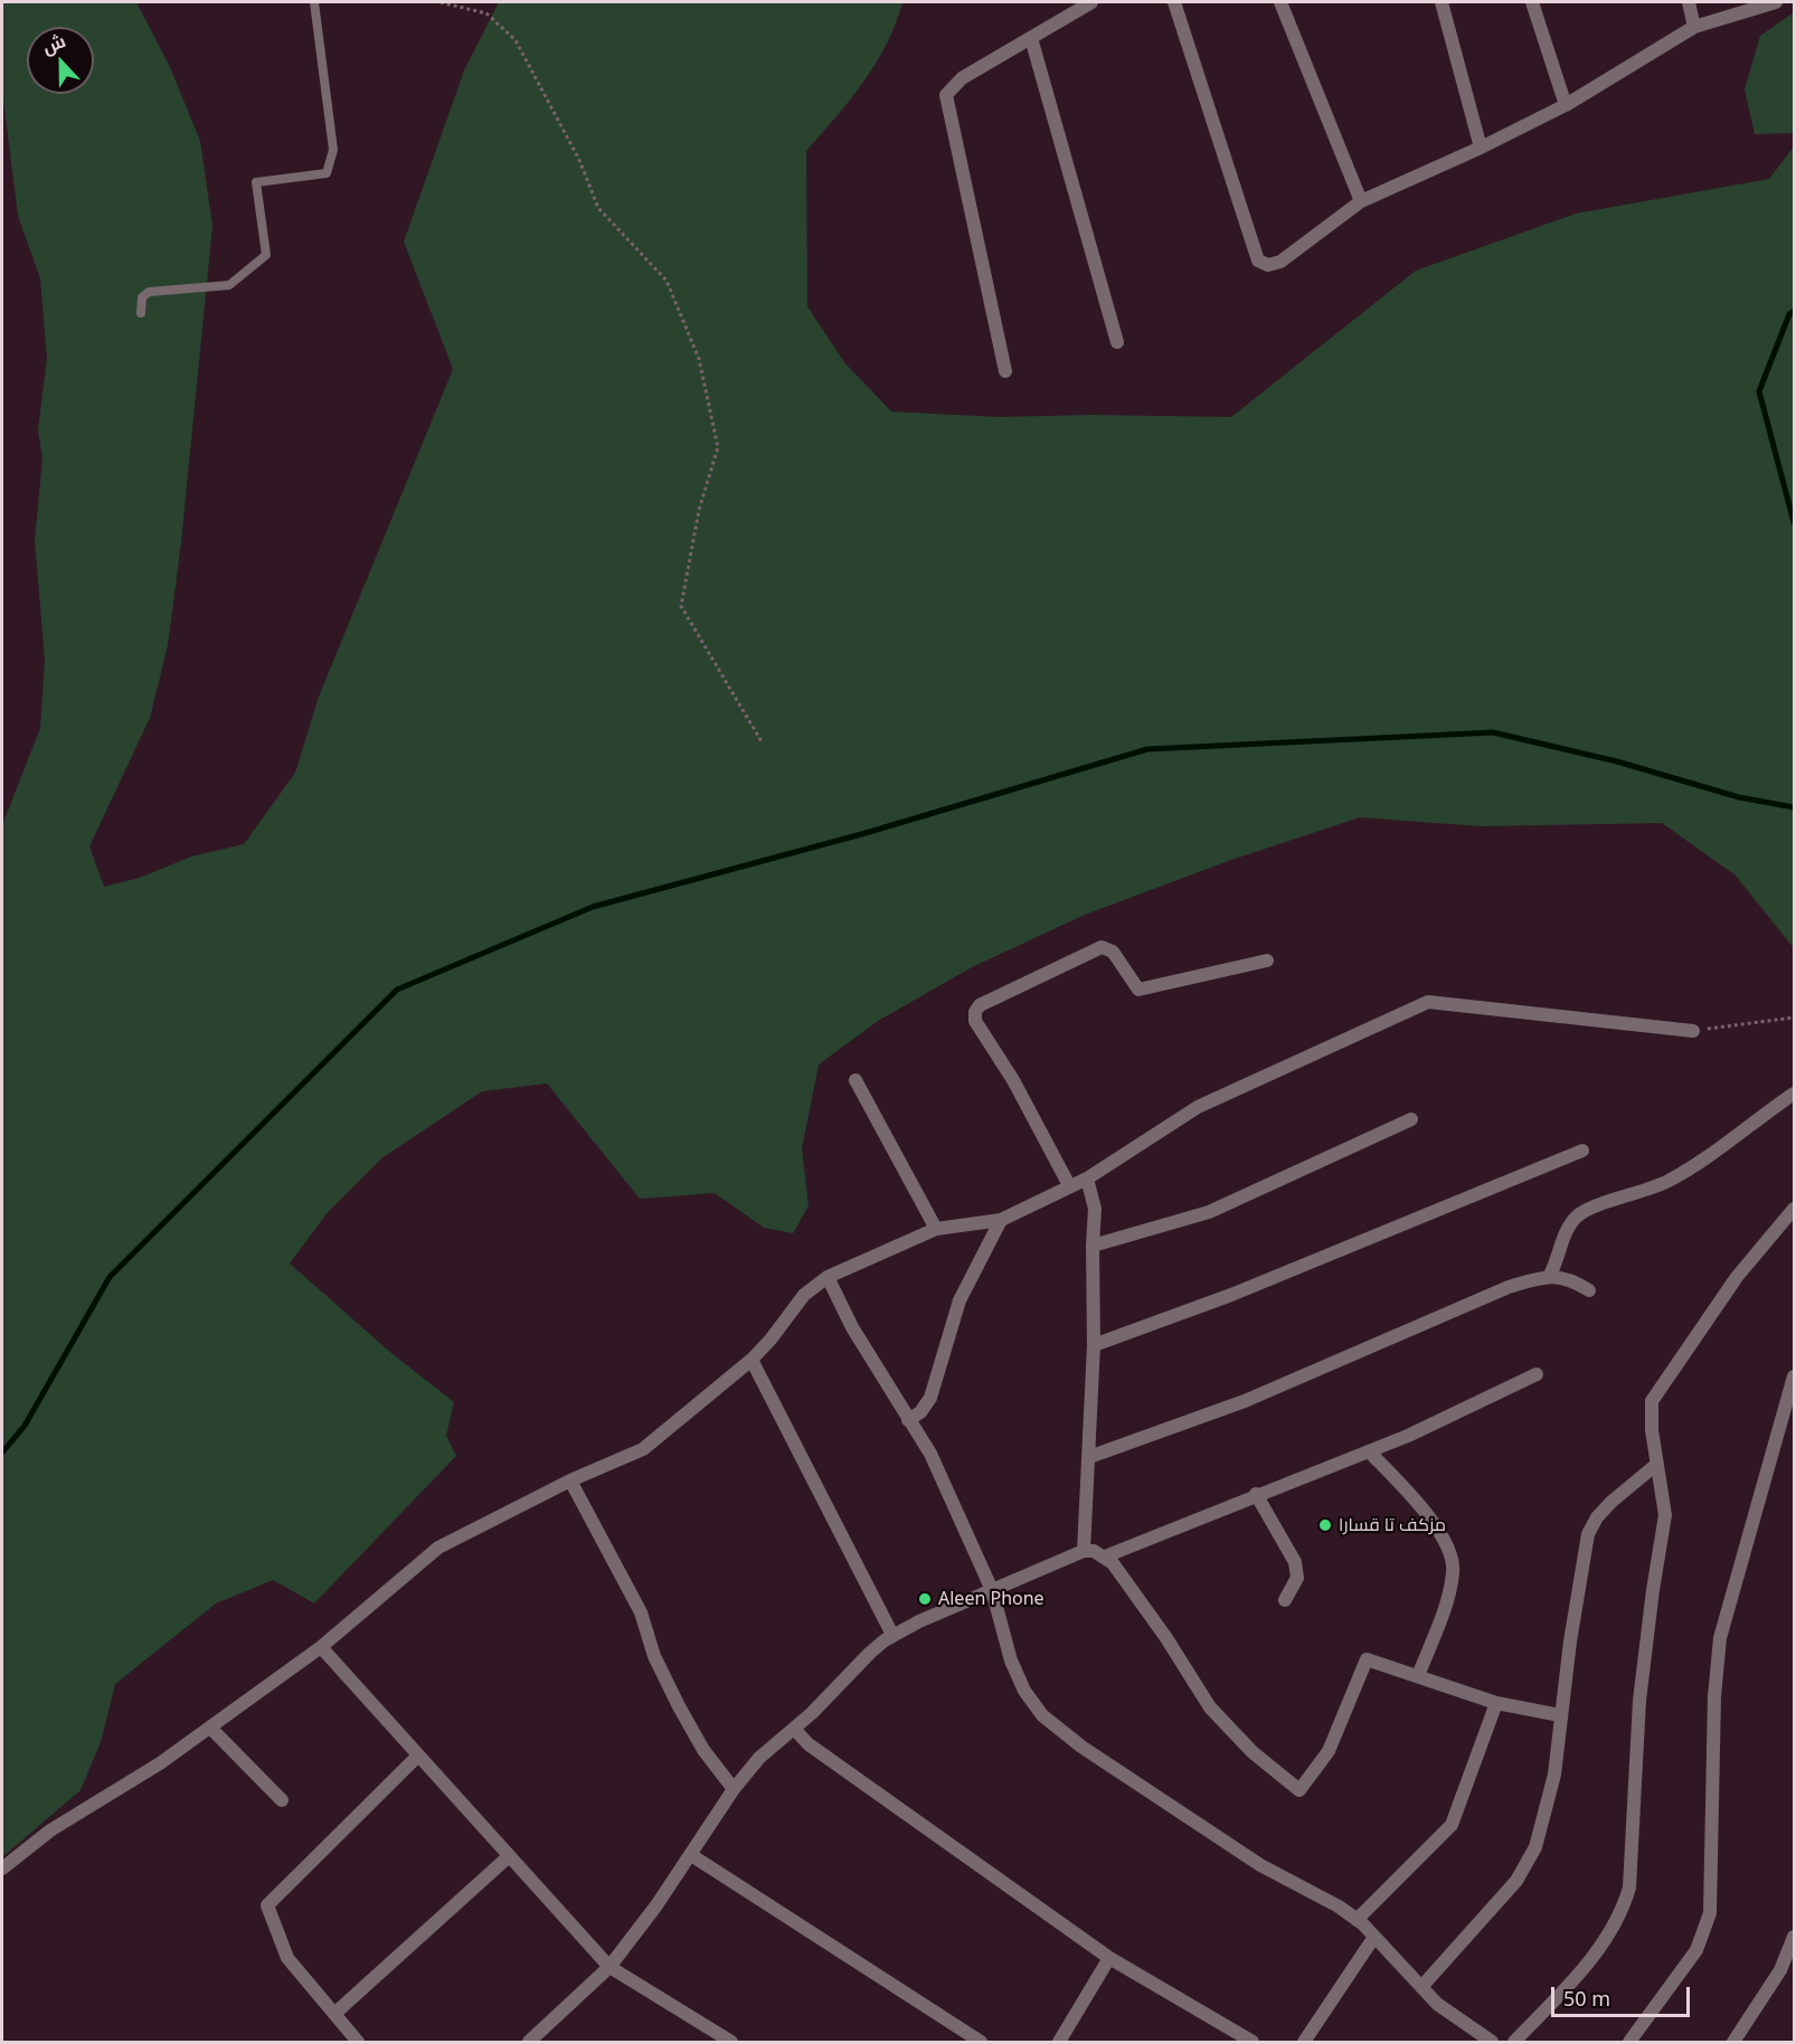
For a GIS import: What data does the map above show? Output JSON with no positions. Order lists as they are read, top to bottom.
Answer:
{
  "places": ["مزكف تا قسارا", "Aleen Phone"],
  "scale_bar": "50 m",
  "north": "top"
}
